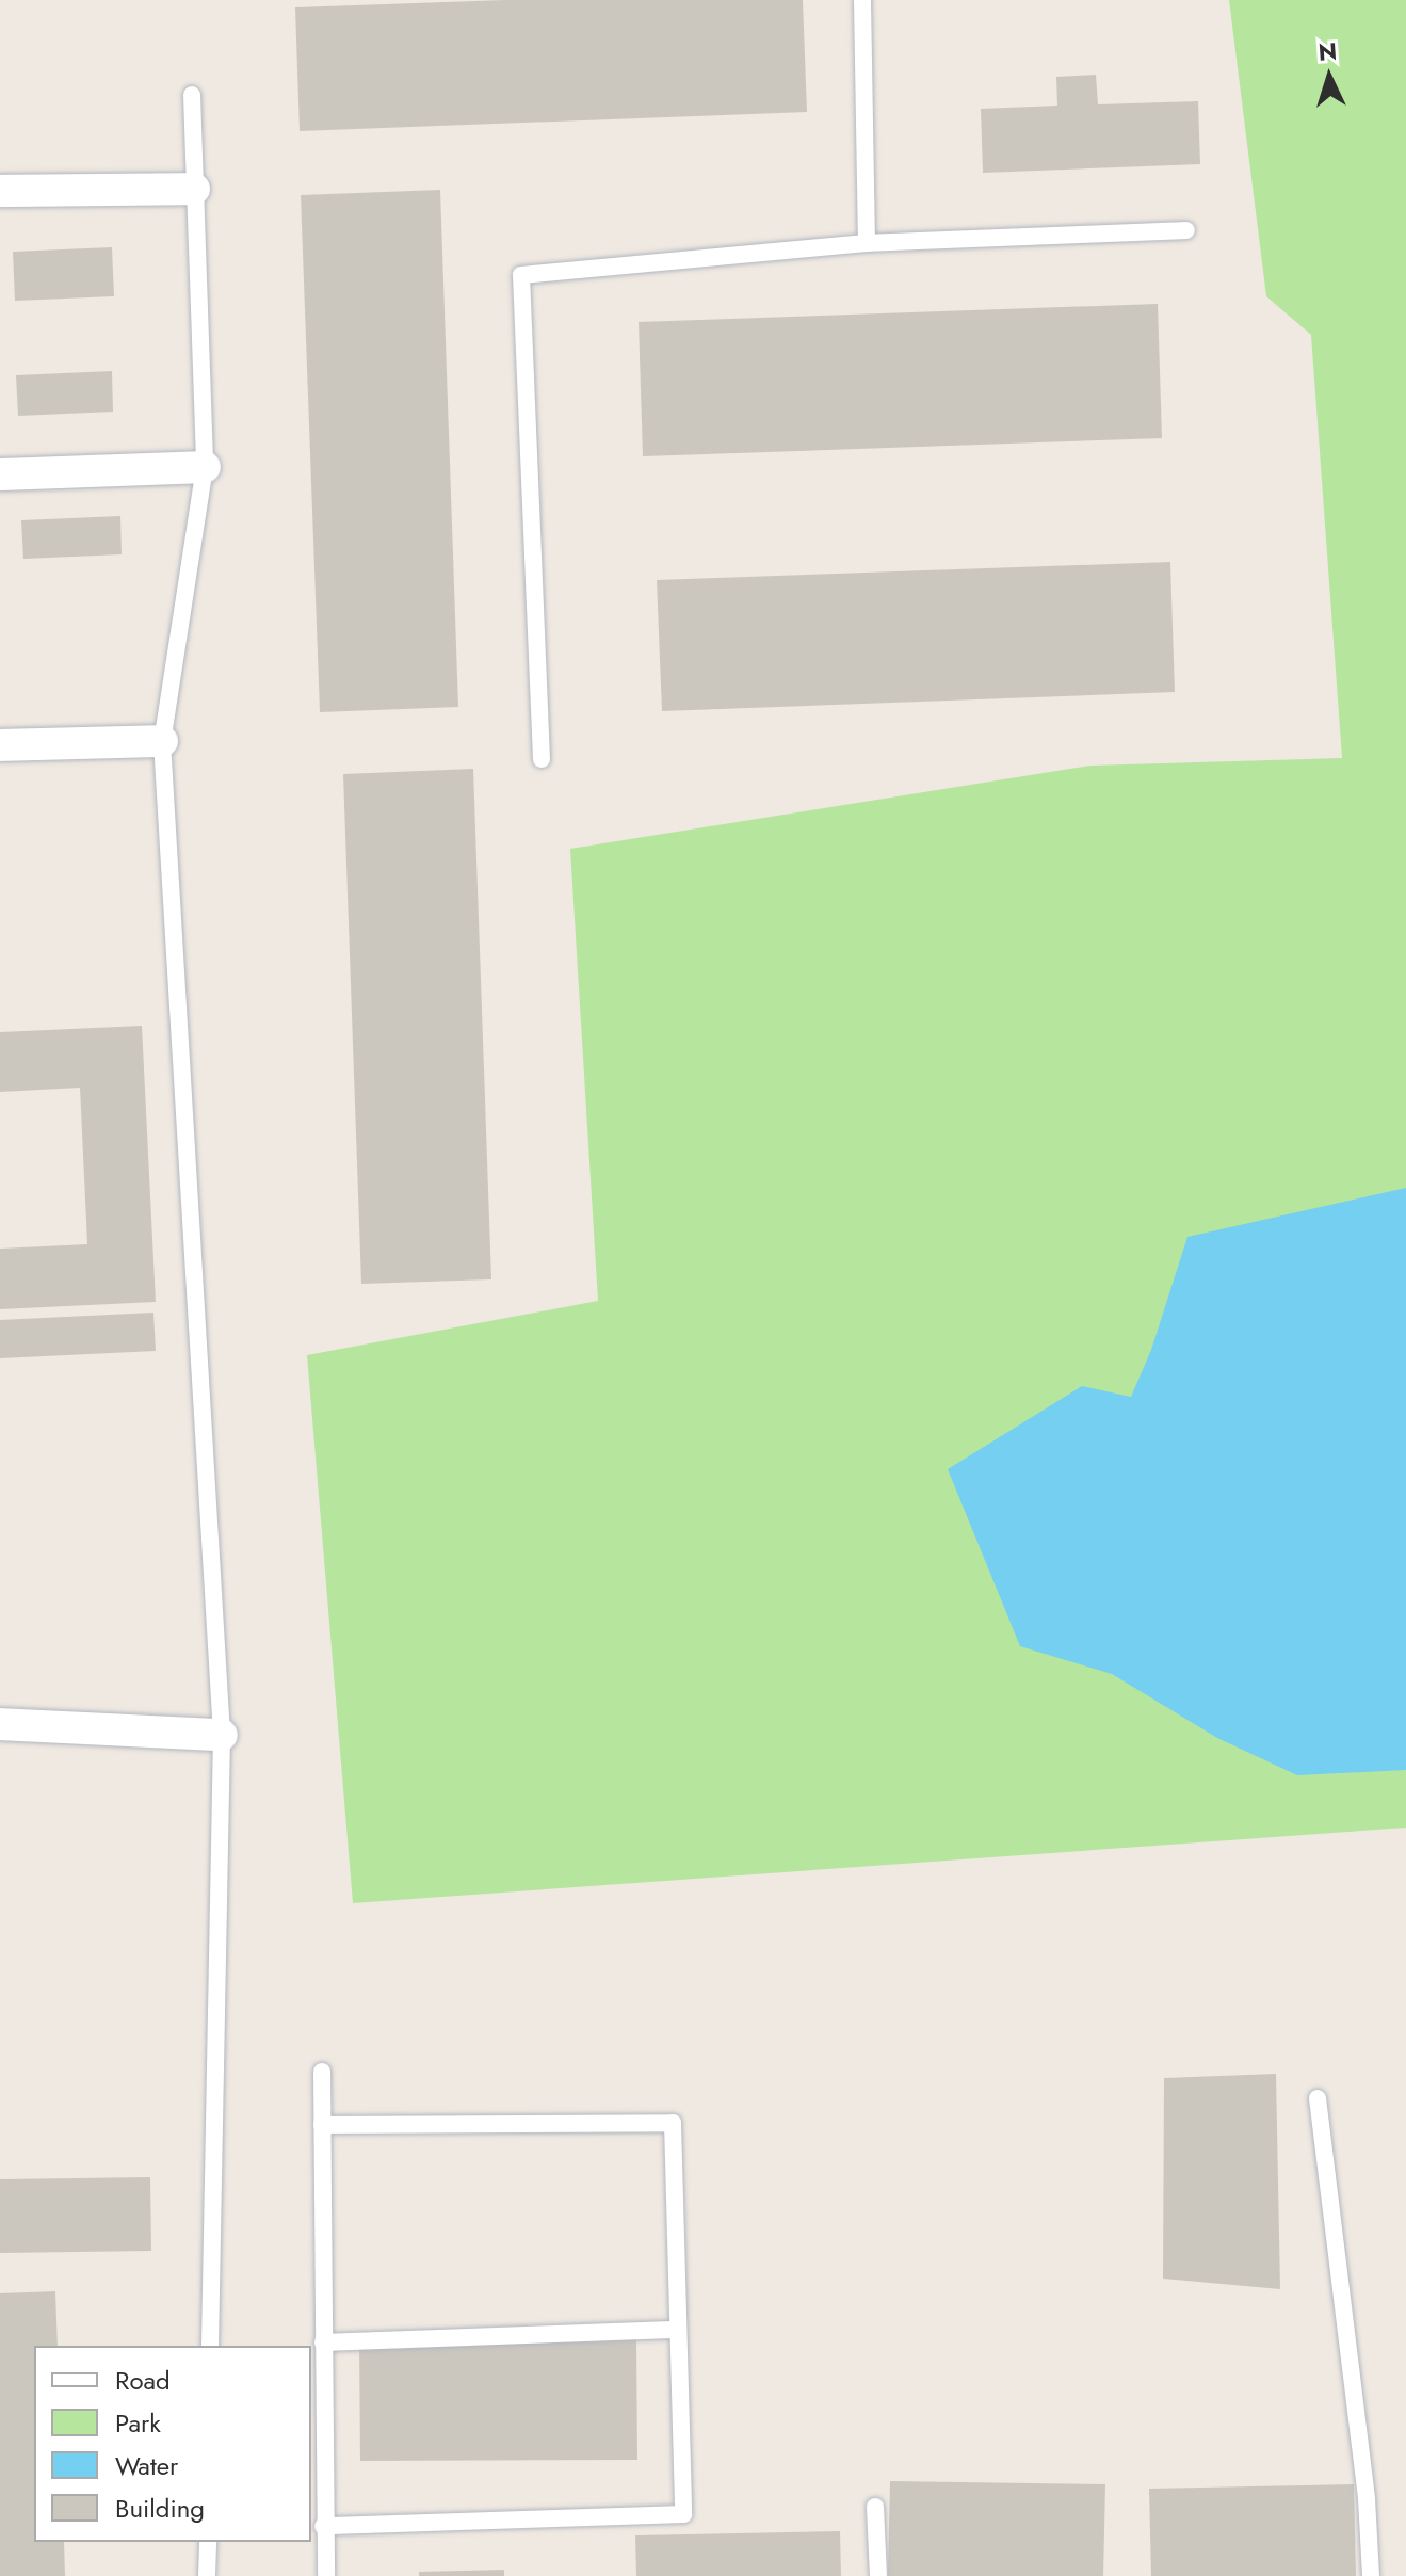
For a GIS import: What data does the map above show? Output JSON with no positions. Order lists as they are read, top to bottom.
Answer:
{
  "legend": [
    "Road",
    "Park",
    "Water",
    "Building"
  ],
  "north": "top"
}
